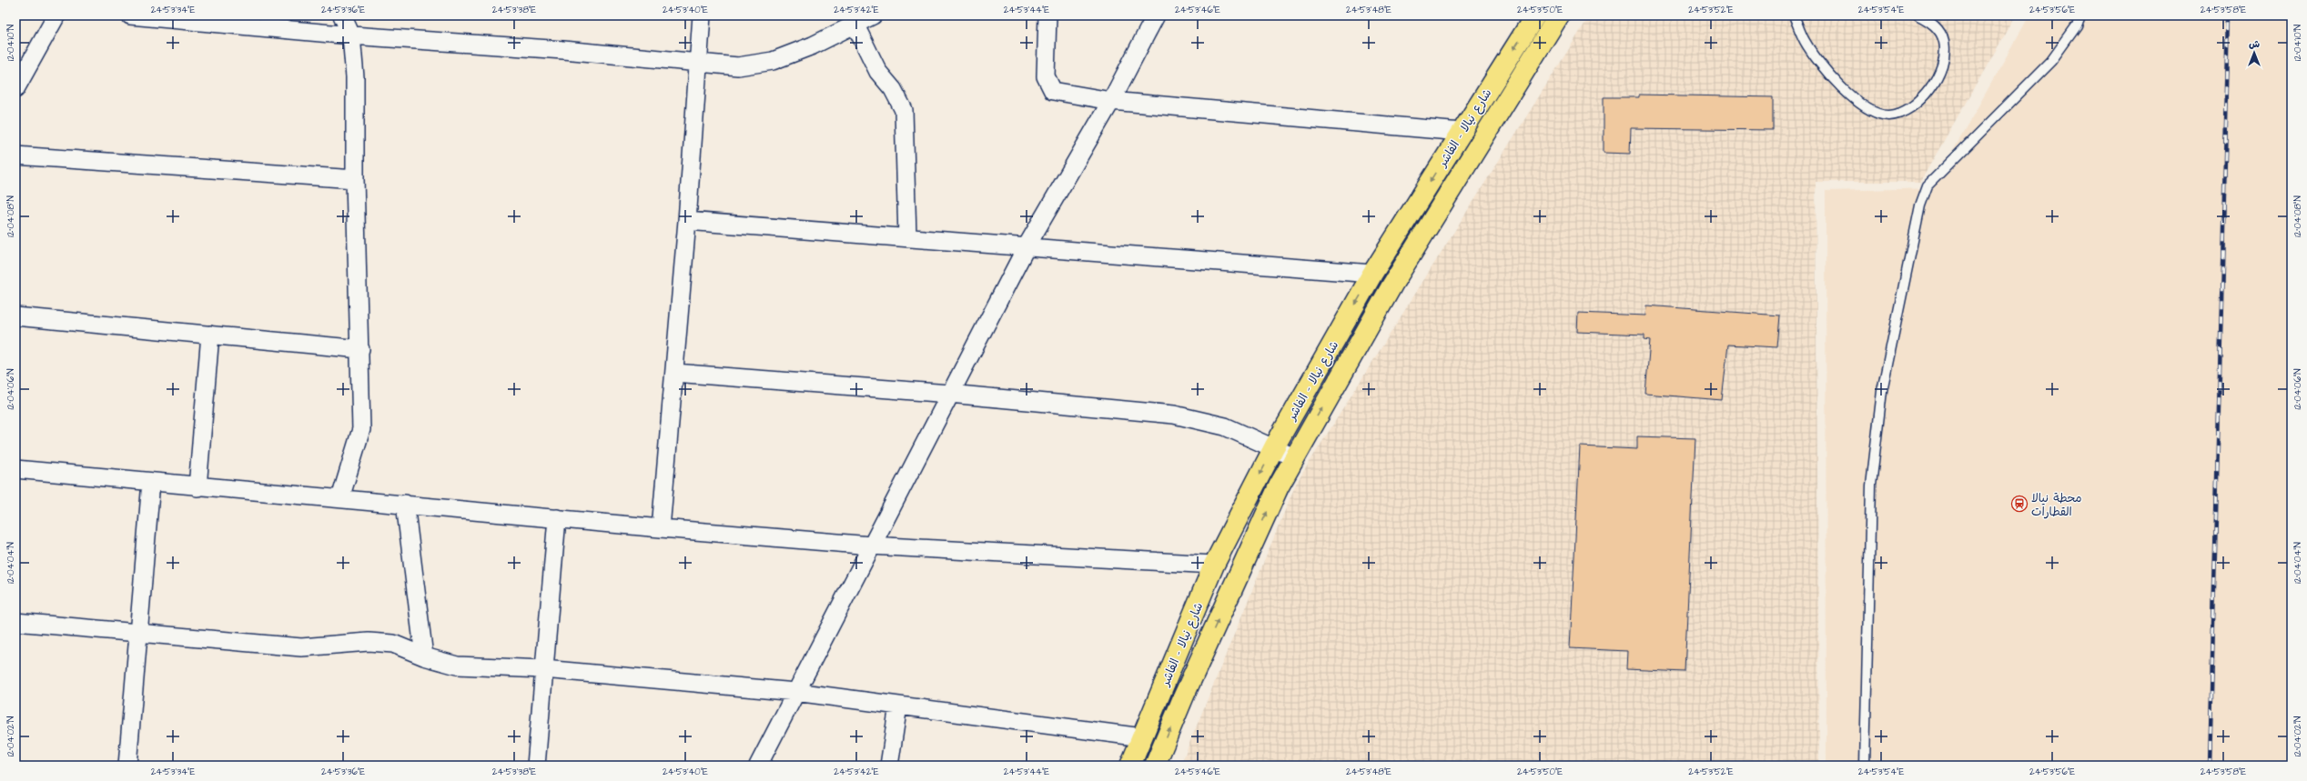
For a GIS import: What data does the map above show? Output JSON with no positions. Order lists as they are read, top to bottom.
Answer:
{
  "streets": {
    "highway": ["شارع نيالا - الفاشر"]
  },
  "places": {
    "station": ["محطة نيالا القطارات"]
  },
  "north": "top",
  "coordinates": [
    "24°53'34\"E",
    "24°53'36\"E",
    "24°53'38\"E",
    "24°53'40\"E",
    "24°53'42\"E",
    "24°53'44\"E",
    "24°53'46\"E",
    "24°53'48\"E",
    "24°53'50\"E",
    "24°53'52\"E",
    "24°53'54\"E",
    "24°53'56\"E",
    "24°53'58\"E",
    "12°04'10\"N",
    "12°04'08\"N",
    "12°04'06\"N",
    "12°04'04\"N",
    "12°04'02\"N"
  ]
}
